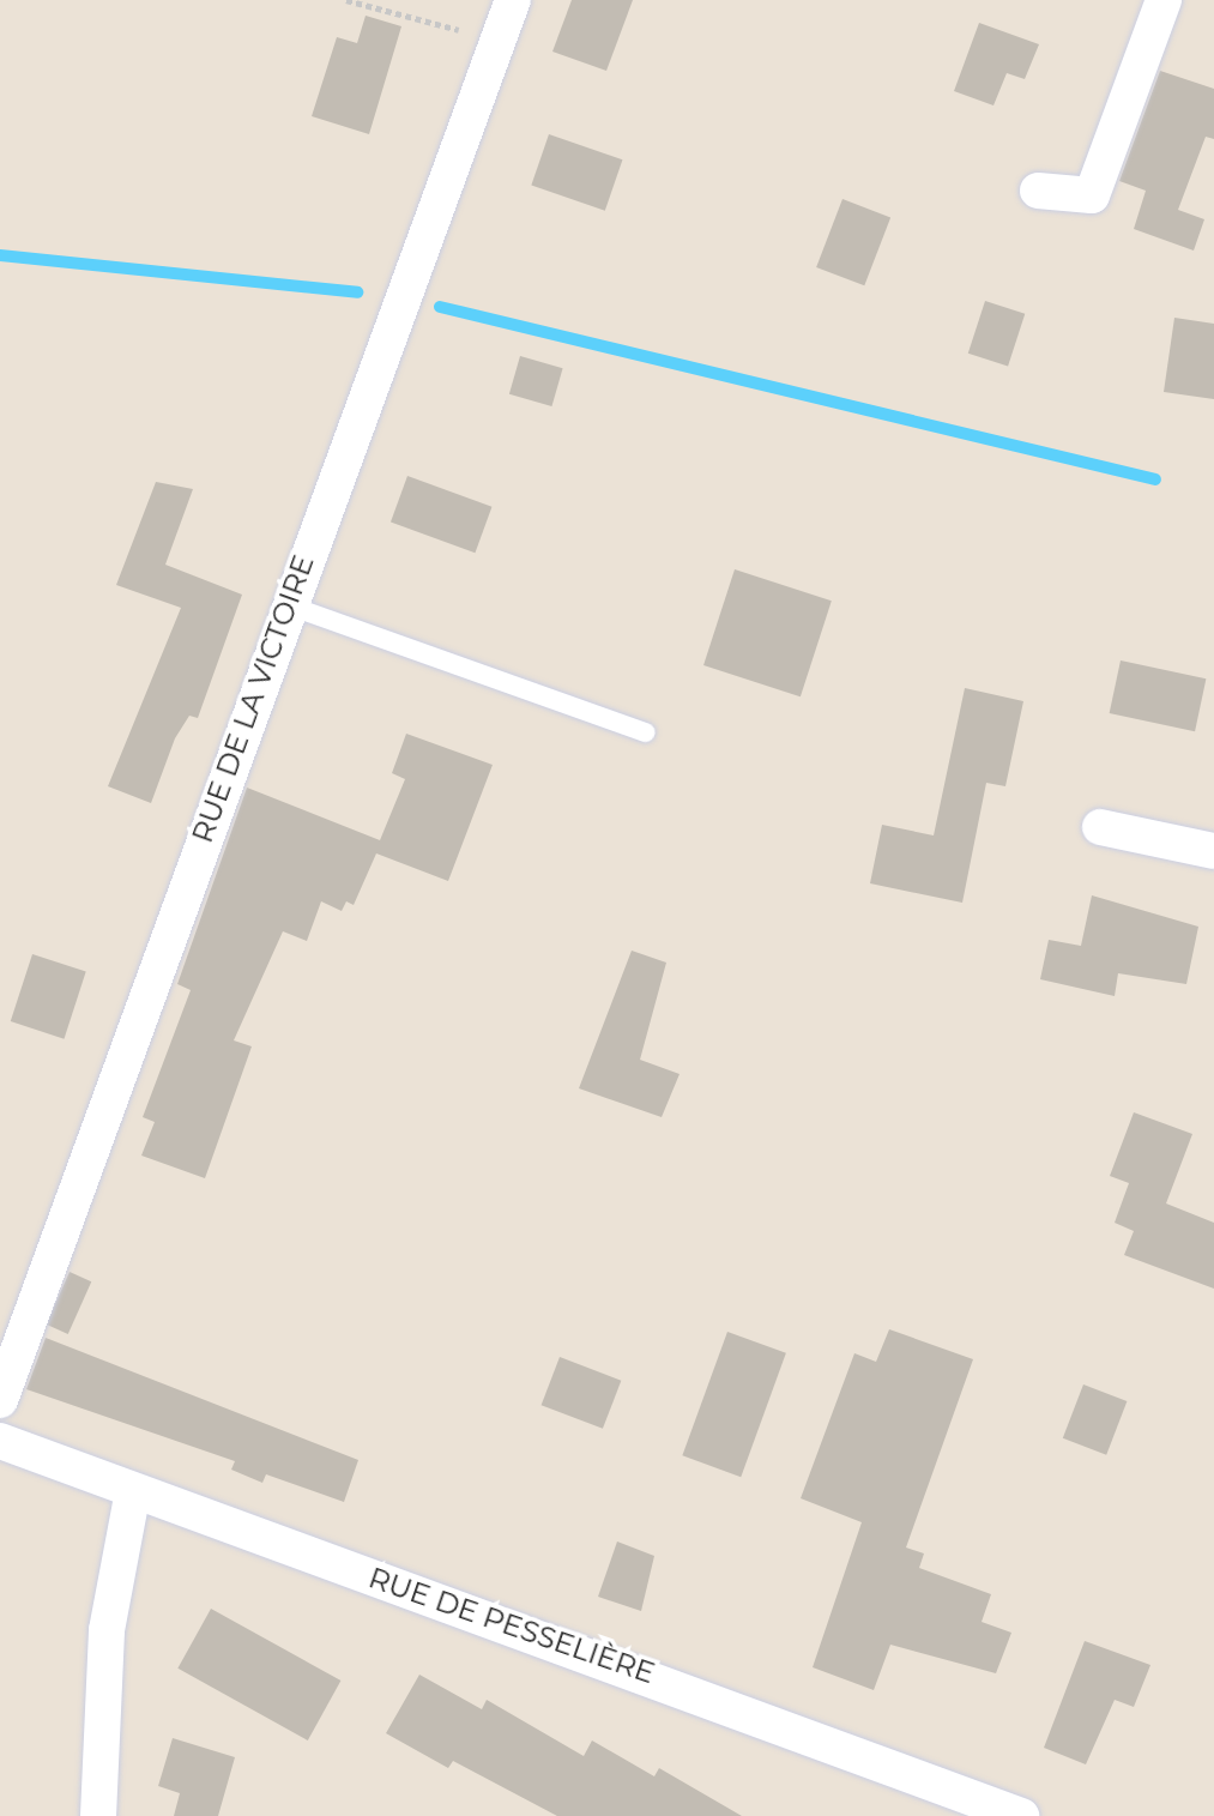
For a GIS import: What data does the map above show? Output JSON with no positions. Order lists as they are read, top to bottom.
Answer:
{
  "streets": {
    "street": ["RUE DE LA VICTOIRE", "RUE DE PESSELIÈRE"]
  }
}
